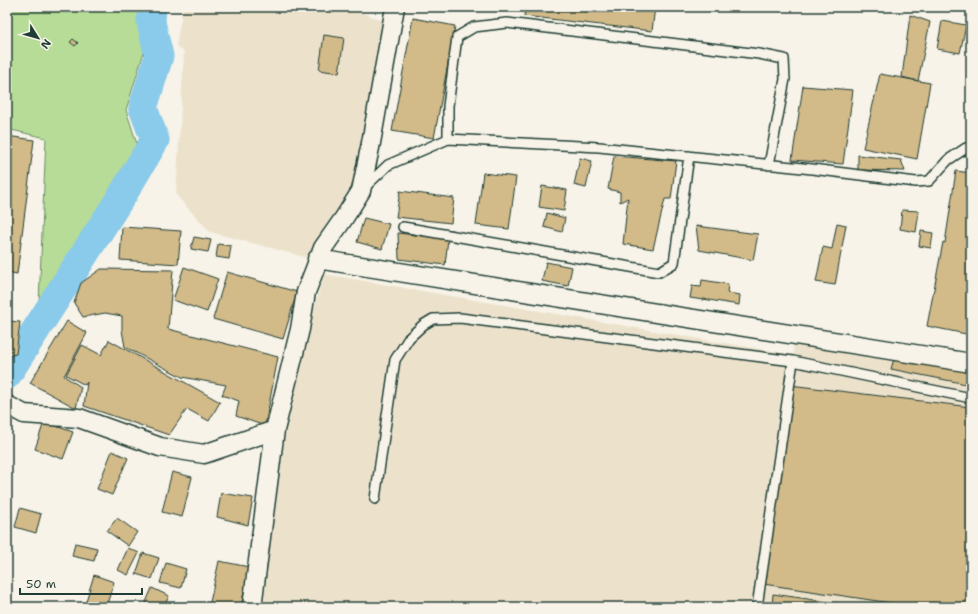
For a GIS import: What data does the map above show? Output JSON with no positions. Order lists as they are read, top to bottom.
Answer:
{
  "scale_bar": "50 m",
  "north": "bottom right"
}
